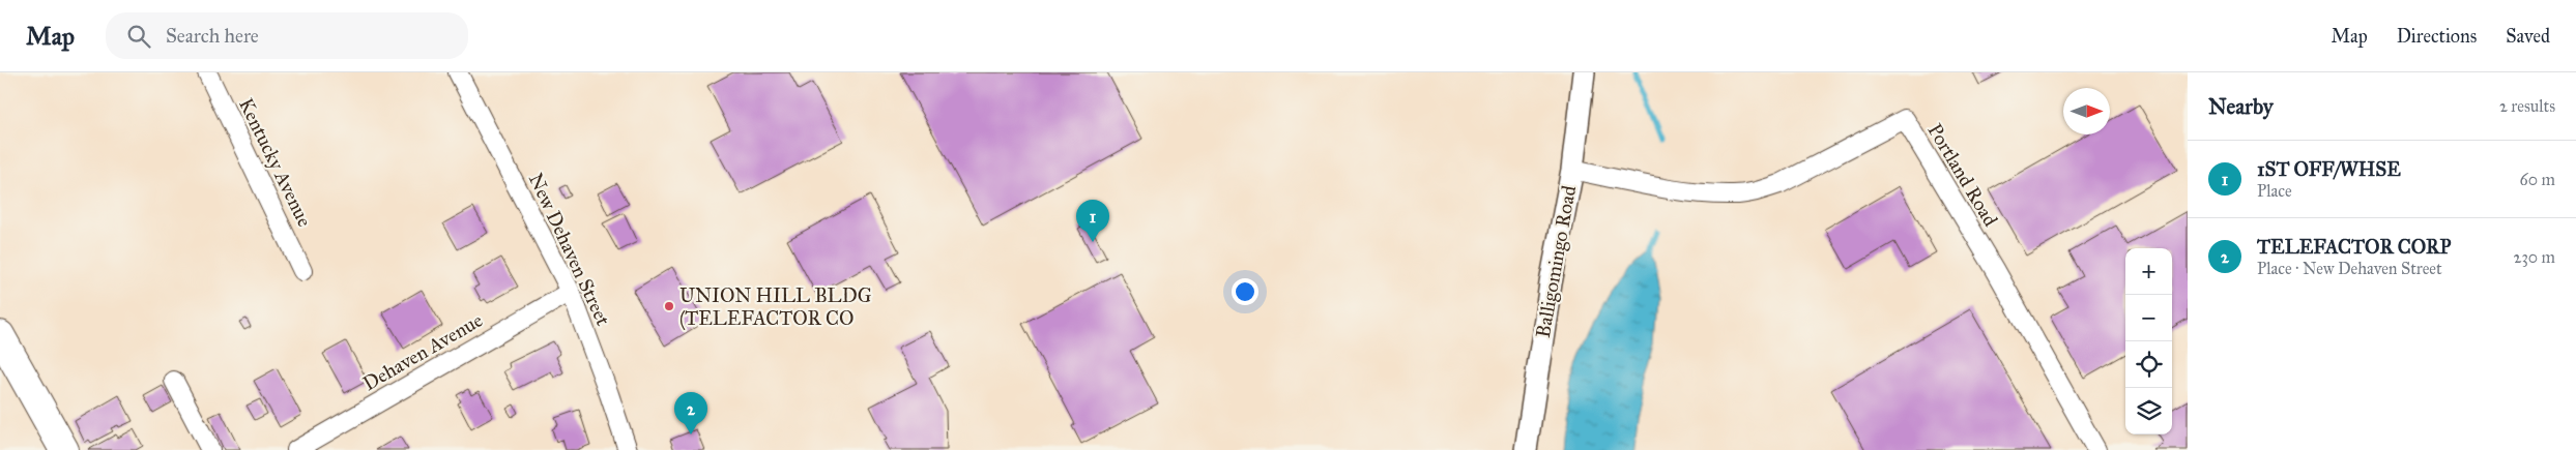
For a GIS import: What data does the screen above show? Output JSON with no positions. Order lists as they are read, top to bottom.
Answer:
{
  "streets": {
    "street": [
      "Kentucky Avenue",
      "Portland Road",
      "New Dehaven Street",
      "Balligomingo Road",
      "Dehaven Avenue"
    ]
  },
  "crossings": [
    ["Portland Road", "Balligomingo Road"],
    ["New Dehaven Street", "Dehaven Avenue"]
  ],
  "places": ["UNION HILL BLDG (TELEFACTOR CO"],
  "north": "right",
  "page": {
    "header": "Map",
    "search": "Search here",
    "nav": ["Map", "Directions", "Saved"],
    "heading": ["Nearby", "2 results"],
    "list": [
      {
        "mark": "1",
        "name": "1ST OFF/WHSE",
        "note": "Place",
        "value": "60 m"
      },
      {
        "mark": "2",
        "name": "TELEFACTOR CORP",
        "note": "Place · New Dehaven Street",
        "value": "230 m"
      }
    ],
    "pins": ["1", "2"],
    "map_buttons": ["+", "−"]
  }
}
